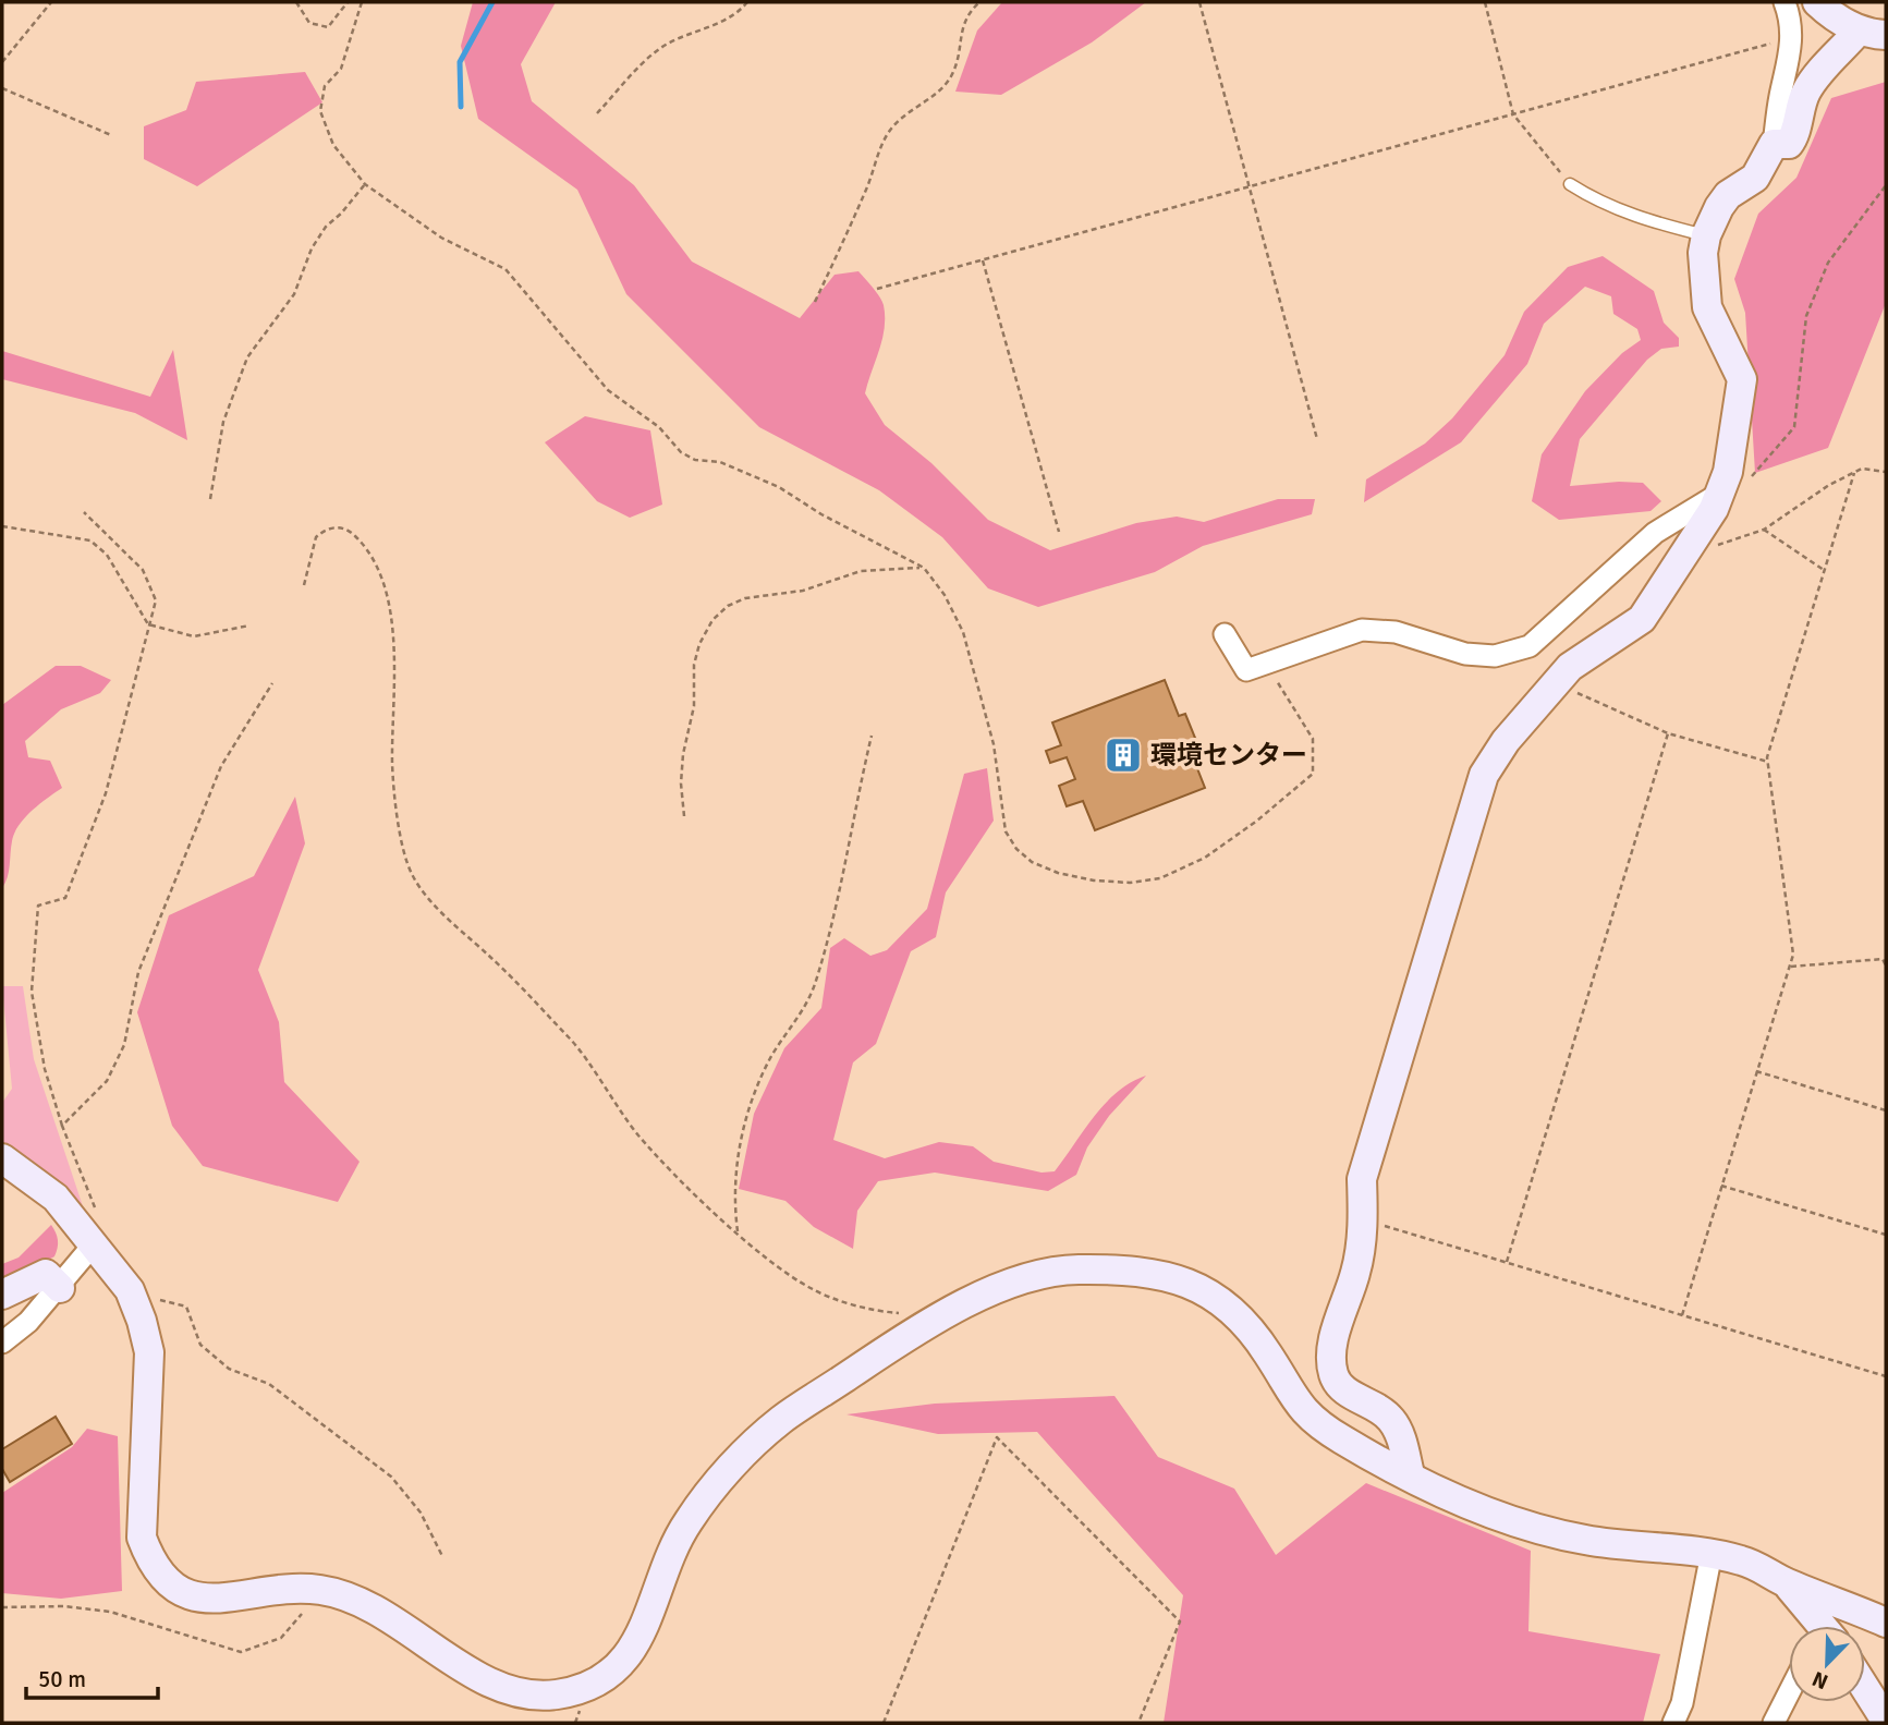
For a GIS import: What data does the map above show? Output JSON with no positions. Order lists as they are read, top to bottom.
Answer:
{
  "places": {
    "building": ["環境センター"]
  },
  "scale_bar": "50 m",
  "north": "bottom left"
}
